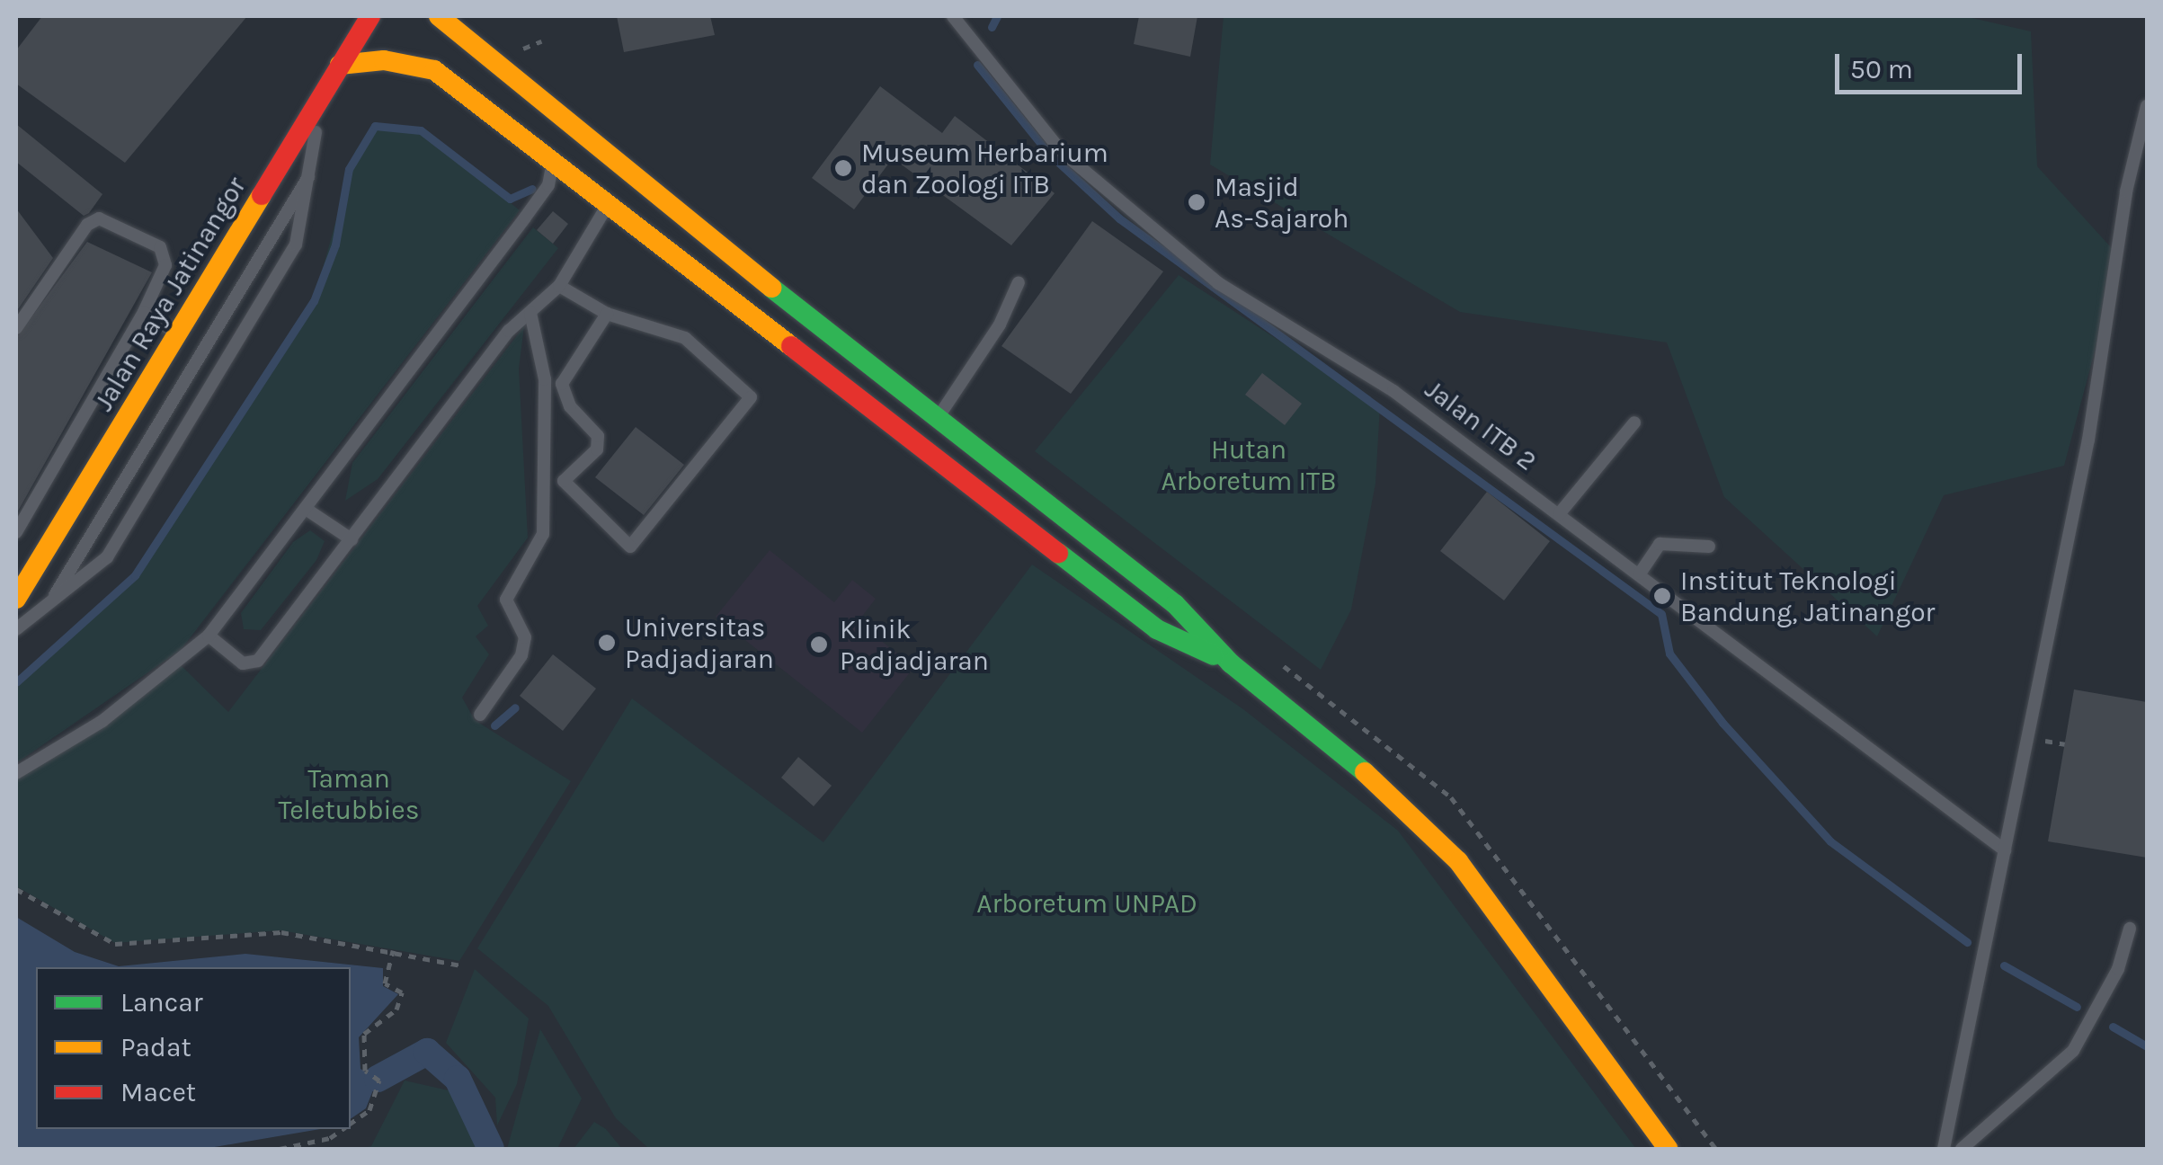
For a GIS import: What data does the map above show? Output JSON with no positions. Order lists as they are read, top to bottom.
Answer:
{
  "streets": {
    "main road": ["Jalan Raya Jatinangor"],
    "lane": ["Jalan ITB 2"]
  },
  "parks": ["Hutan Arboretum ITB", "Taman Teletubbies", "Arboretum UNPAD"],
  "places": [
    "Museum Herbarium dan Zoologi ITB",
    "Masjid As-Sajaroh",
    "Institut Teknologi Bandung, Jatinangor",
    "Universitas Padjadjaran",
    "Klinik Padjadjaran"
  ],
  "legend": ["Lancar", "Padat", "Macet"],
  "scale_bar": "50 m"
}
